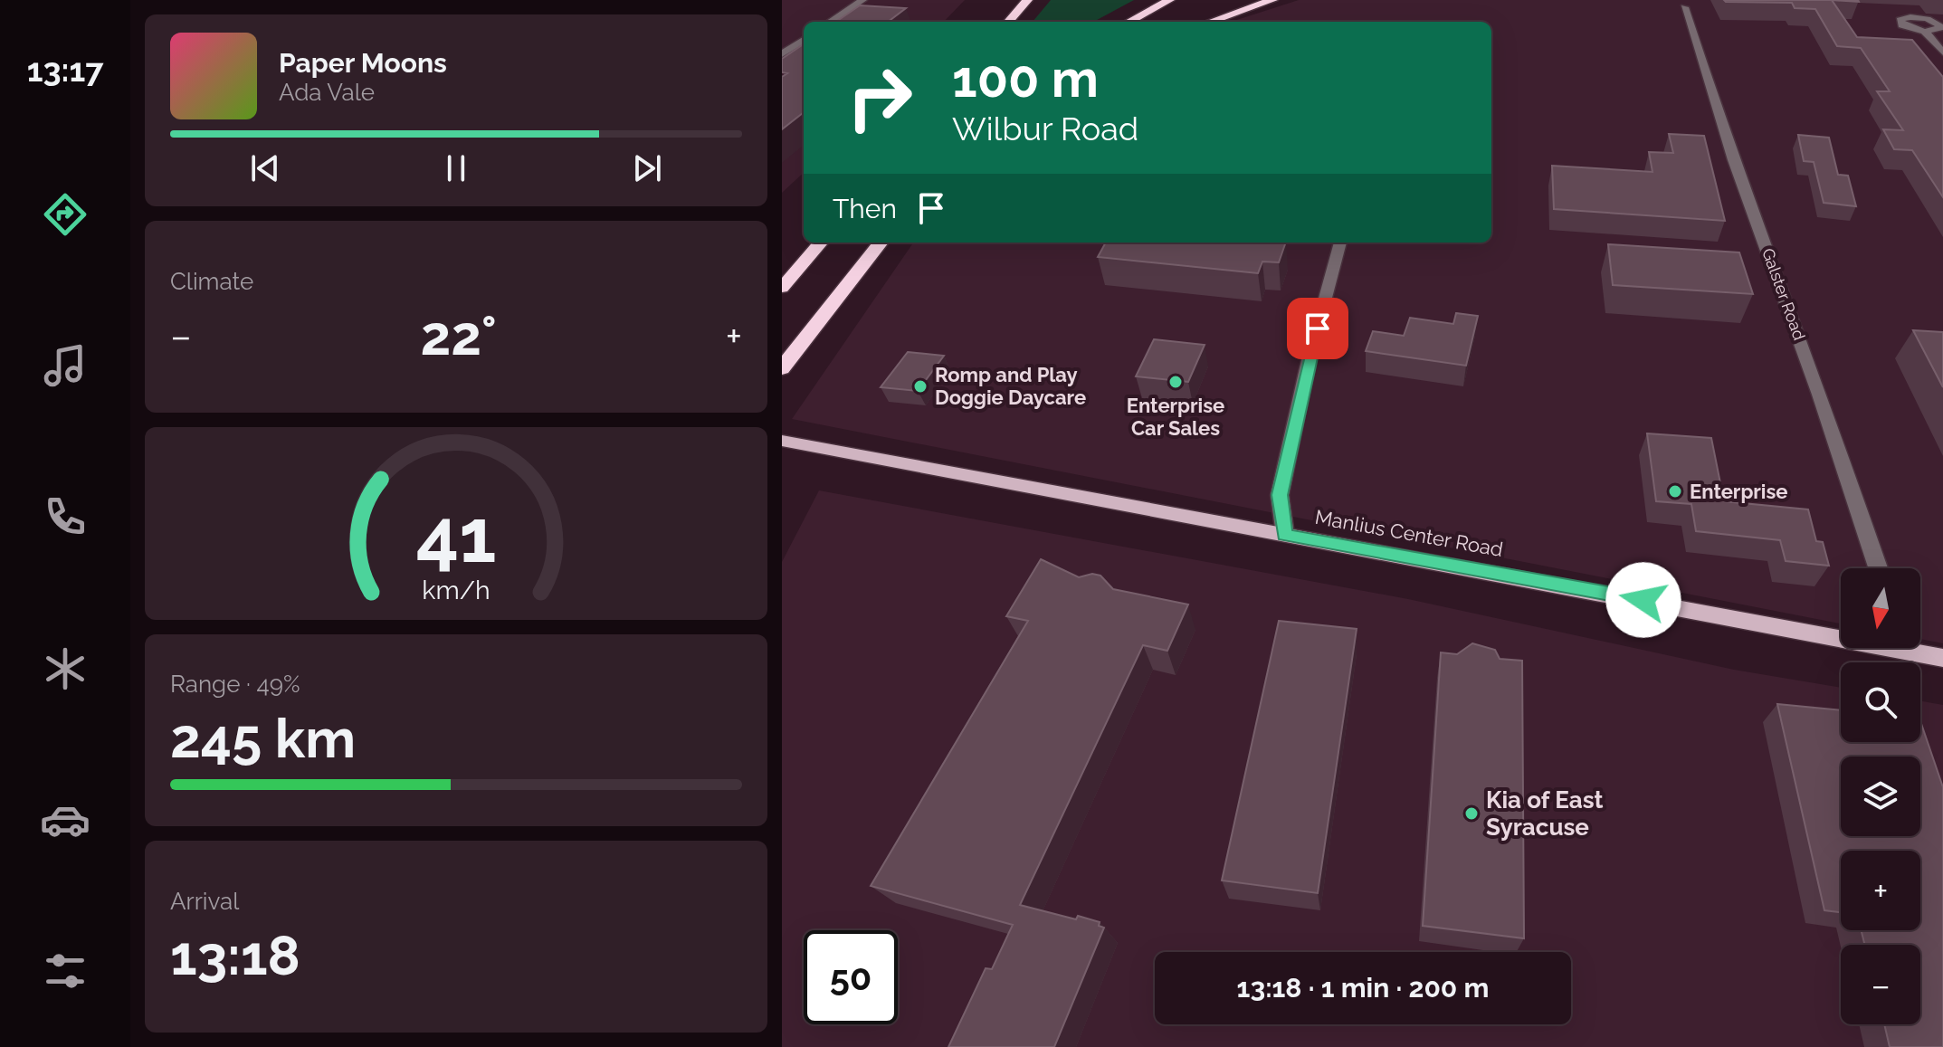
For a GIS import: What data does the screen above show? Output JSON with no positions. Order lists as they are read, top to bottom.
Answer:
{
  "streets": {
    "main road": ["Manlius Center Road"],
    "street": ["Galster Road"]
  },
  "places": [
    "Enterprise Car Sales",
    "Romp and Play Doggie Daycare",
    "Enterprise",
    "Kia of East Syracuse"
  ],
  "north": "bottom",
  "page": {
    "tabs": "13:17",
    "turn": ["100 m", "Wilbur Road"],
    "song": ["Paper Moons", "Ada Vale"],
    "then": "Then",
    "tile": [
      "Climate",
      ["Range · 49%", "245 km"],
      ["Arrival", "13:18"]
    ],
    "heat": ["−", "22°", "+"],
    "map_buttons": ["+", "−"],
    "limit": "50",
    "trip": "13:18 · 1 min · 200 m",
    "gauge": ["41", "km/h"]
  }
}
